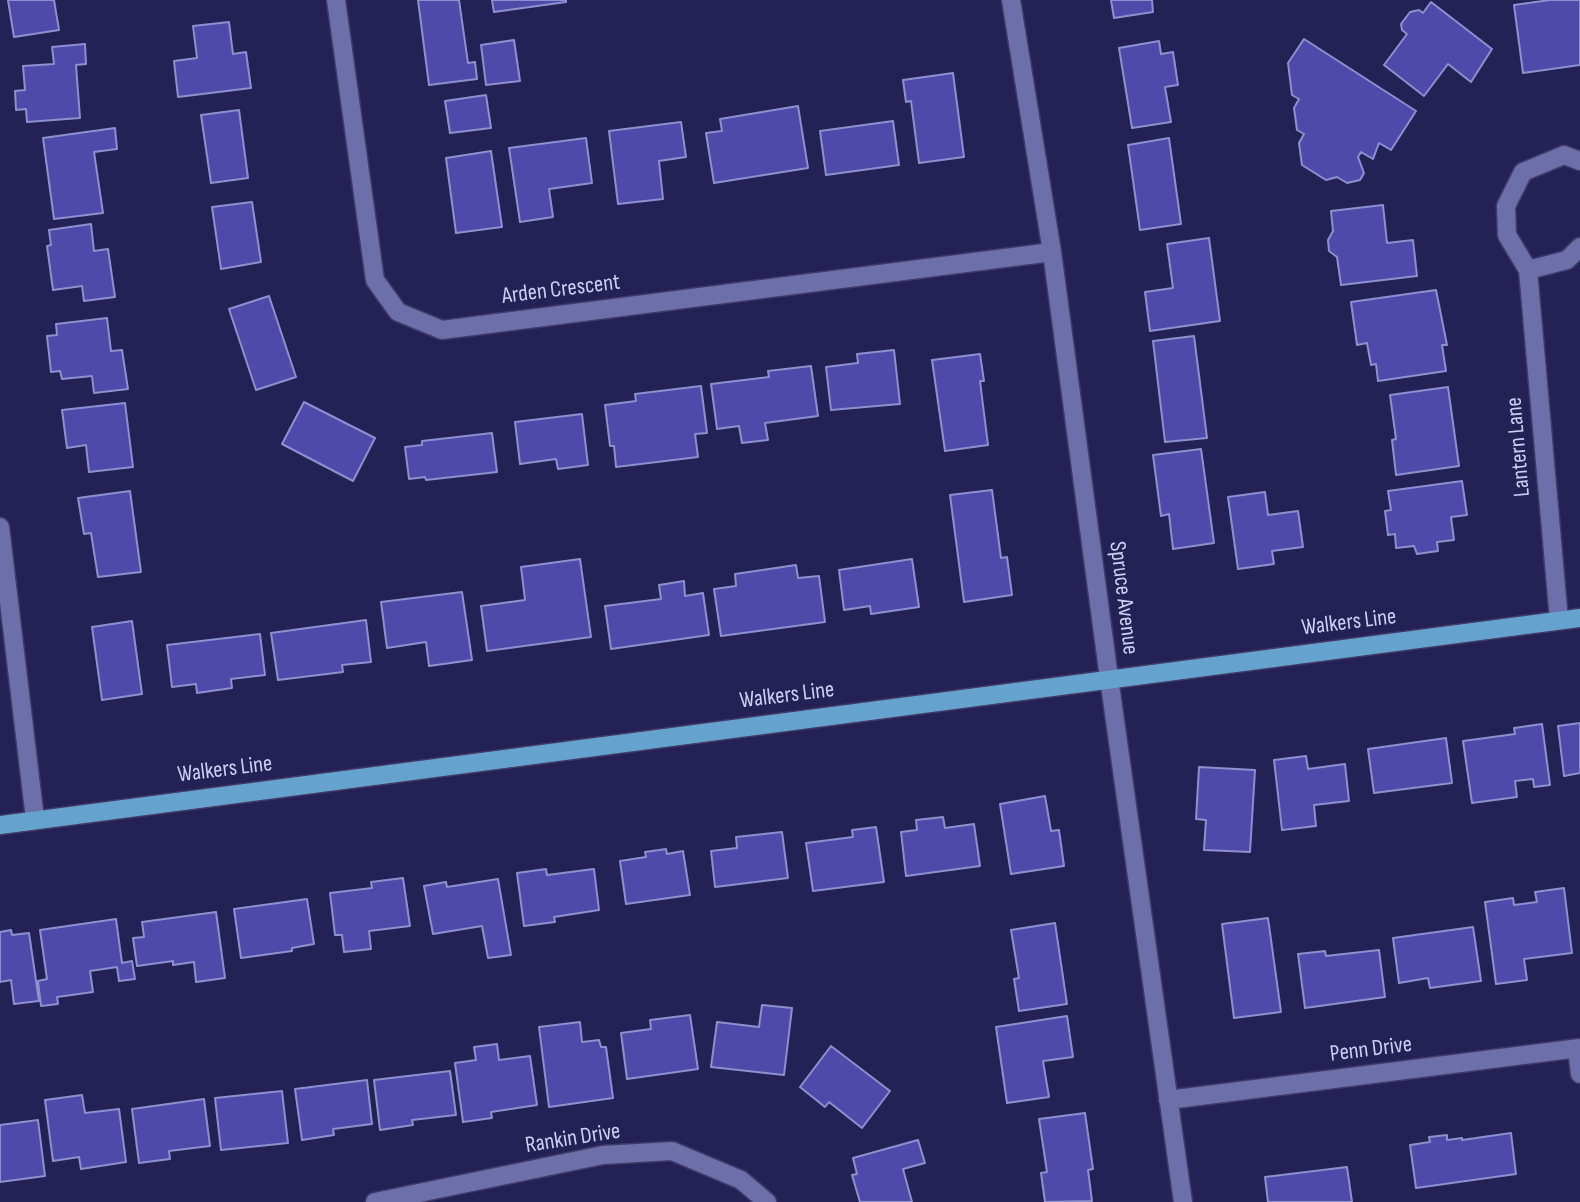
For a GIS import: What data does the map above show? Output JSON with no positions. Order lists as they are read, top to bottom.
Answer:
{
  "streets": {
    "main road": ["Walkers Line"],
    "street": [
      "Arden Crescent",
      "Lantern Lane",
      "Spruce Avenue",
      "Penn Drive",
      "Rankin Drive"
    ]
  },
  "crossings": [
    ["Arden Crescent", "Spruce Avenue"],
    ["Lantern Lane", "Walkers Line"],
    ["Spruce Avenue", "Walkers Line"],
    ["Spruce Avenue", "Penn Drive"]
  ]
}
